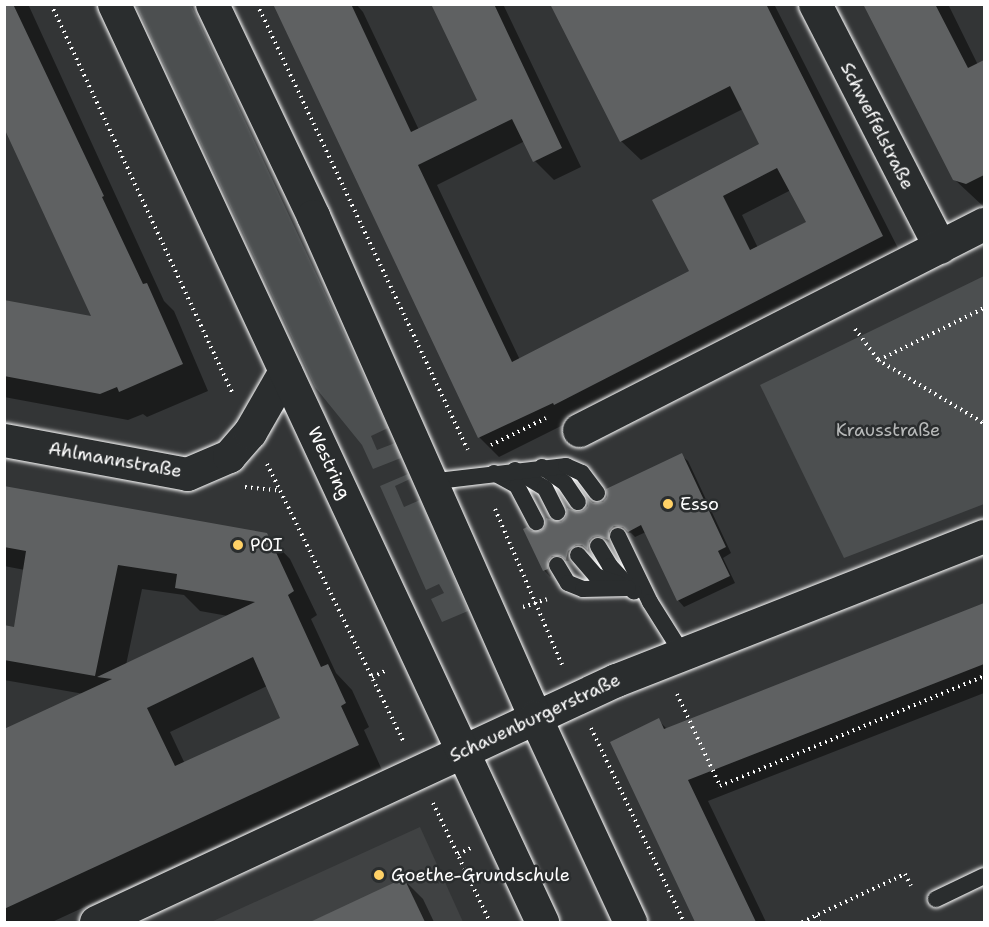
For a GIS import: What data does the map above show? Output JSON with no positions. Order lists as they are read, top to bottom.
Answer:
{
  "streets": {
    "main road": [
      "Schweffelstraße",
      "Ahlmannstraße",
      "Westring",
      "Schauenburgerstraße"
    ]
  },
  "crossings": [
    ["Ahlmannstraße", "Westring"],
    ["Westring", "Schauenburgerstraße"]
  ],
  "parks": ["Krausstraße"],
  "places": ["Esso", "POI", "Goethe-Grundschule"]
}
